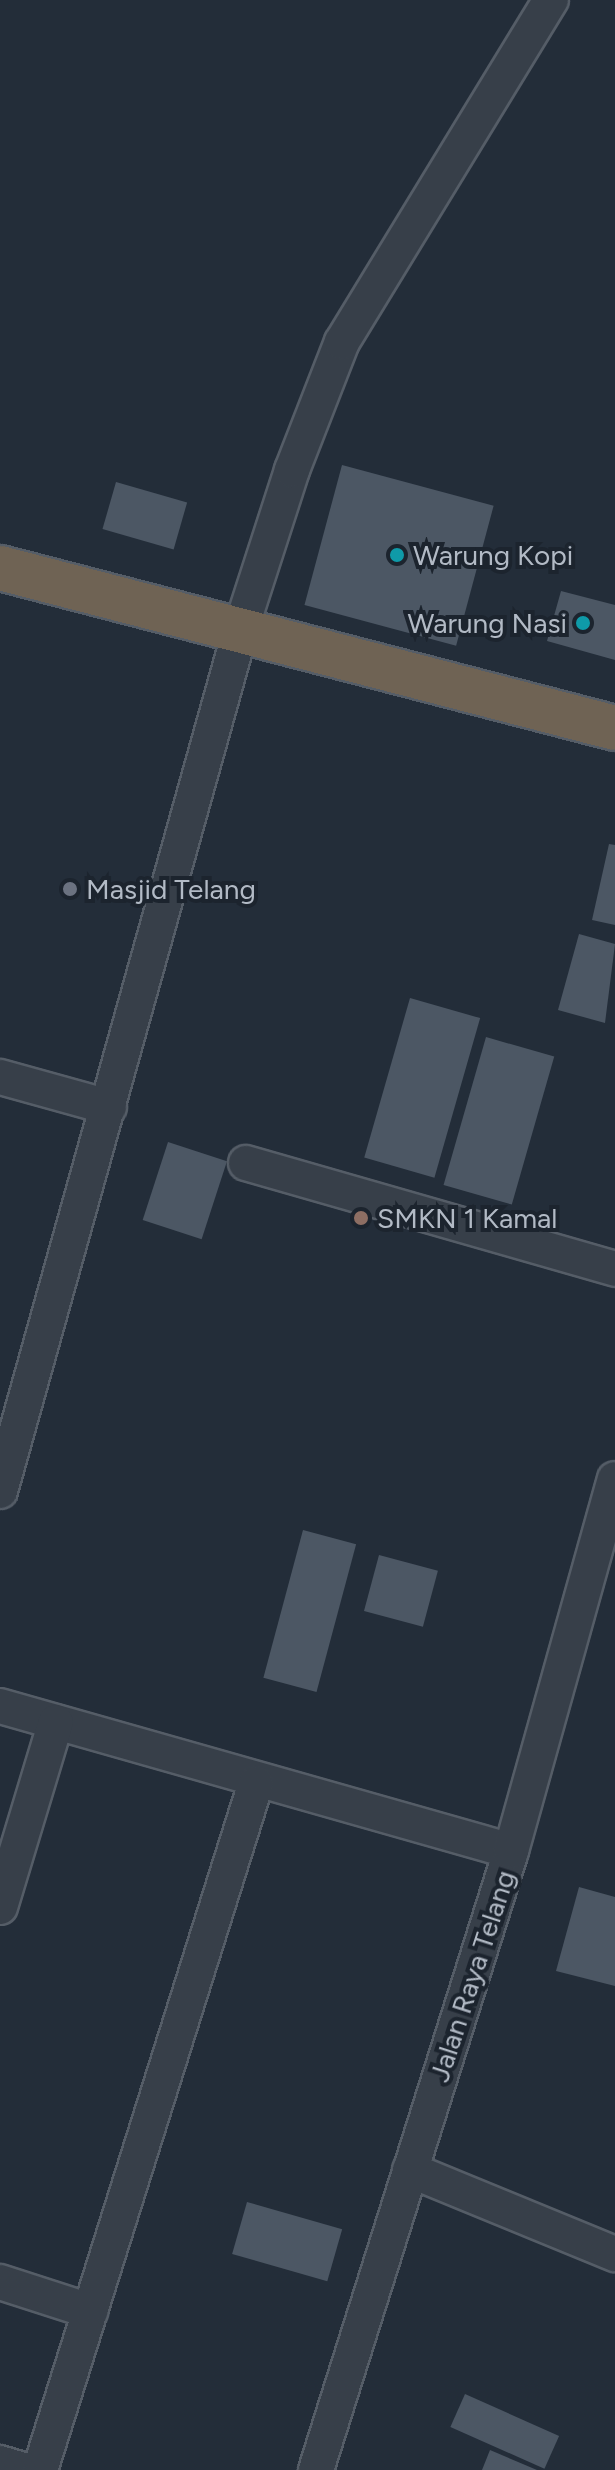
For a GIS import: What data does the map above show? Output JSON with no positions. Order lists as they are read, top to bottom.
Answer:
{
  "streets": {
    "street": ["Jalan Raya Telang"]
  },
  "places": [
    "Warung Kopi",
    "Warung Nasi",
    "Masjid Telang",
    "SMKN 1 Kamal"
  ]
}
